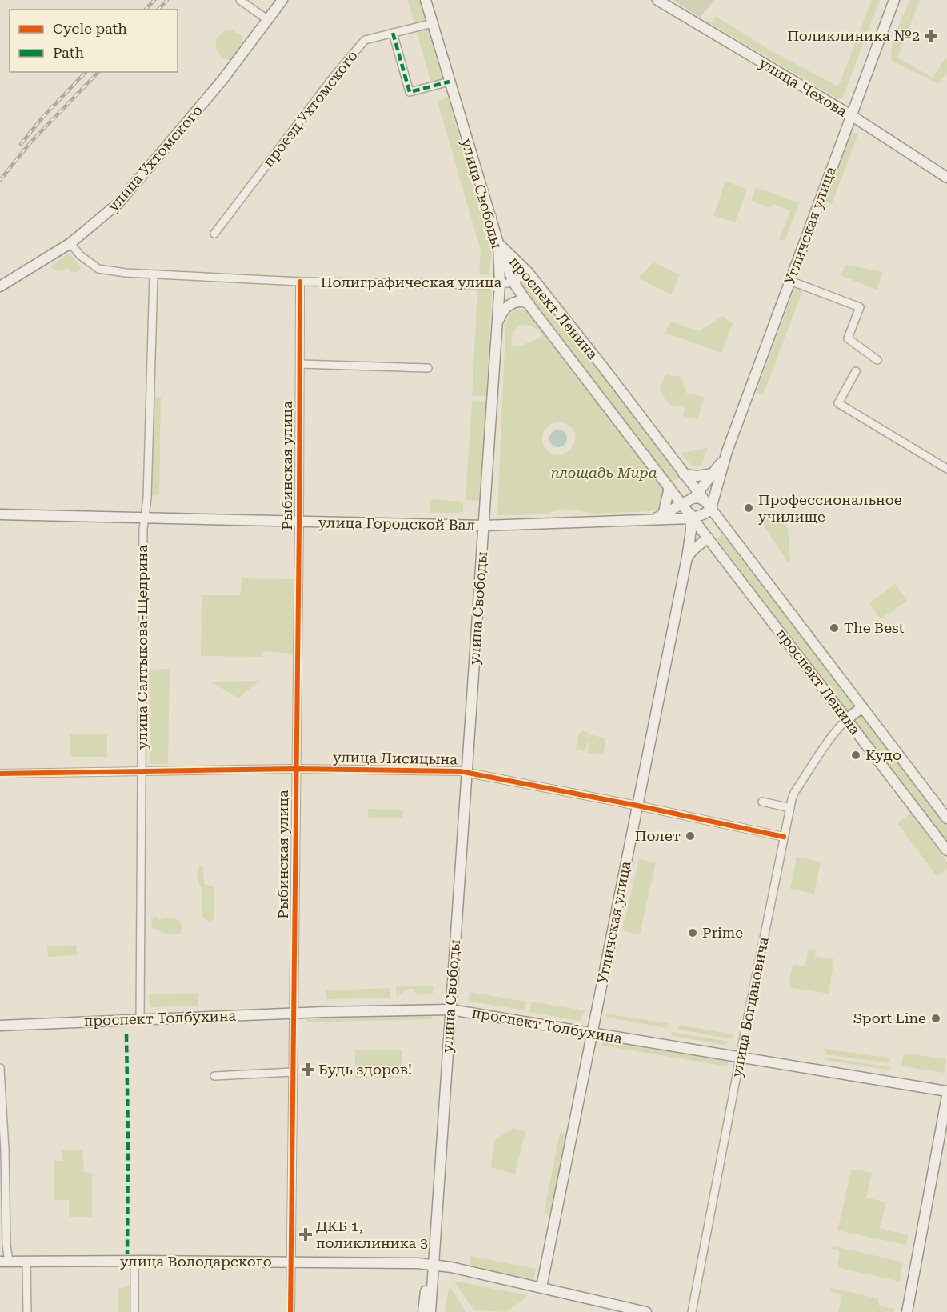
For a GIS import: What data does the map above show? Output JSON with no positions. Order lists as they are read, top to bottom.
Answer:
{
  "streets": {
    "main road": [
      "улица Чехова",
      "улица Ухтомского",
      "улица Свободы",
      "Угличская улица",
      "проспект Ленина",
      "улица Городской Вал",
      "проспект Толбухина",
      "улица Володарского"
    ],
    "street": [
      "проезд Ухтомского",
      "Полиграфическая улица",
      "Рыбинская улица",
      "улица Салтыкова-Щедрина",
      "улица Лисицына",
      "улица Богдановича"
    ]
  },
  "crossings": [
    ["улица Чехова", "Угличская улица"],
    ["проезд Ухтомского", "улица Свободы"],
    ["улица Ухтомского", "Полиграфическая улица"],
    ["улица Свободы", "Полиграфическая улица"],
    ["улица Свободы", "проспект Ленина"],
    ["улица Свободы", "улица Городской Вал"],
    ["улица Свободы", "улица Лисицына"],
    ["улица Свободы", "проспект Толбухина"],
    ["улица Свободы", "улица Володарского"],
    ["Угличская улица", "проспект Ленина"],
    ["Угличская улица", "улица Городской Вал"],
    ["Угличская улица", "улица Лисицына"],
    ["Угличская улица", "проспект Толбухина"],
    ["Угличская улица", "улица Володарского"],
    ["Полиграфическая улица", "проспект Ленина"],
    ["Полиграфическая улица", "Рыбинская улица"],
    ["Полиграфическая улица", "улица Салтыкова-Щедрина"],
    ["проспект Ленина", "улица Городской Вал"],
    ["проспект Ленина", "улица Богдановича"],
    ["Рыбинская улица", "улица Городской Вал"],
    ["Рыбинская улица", "улица Лисицына"],
    ["Рыбинская улица", "проспект Толбухина"],
    ["Рыбинская улица", "улица Володарского"],
    ["улица Городской Вал", "улица Салтыкова-Щедрина"],
    ["улица Салтыкова-Щедрина", "улица Лисицына"],
    ["улица Салтыкова-Щедрина", "проспект Толбухина"],
    ["улица Лисицына", "улица Богдановича"],
    ["улица Богдановича", "проспект Толбухина"]
  ],
  "parks": ["площадь Мира"],
  "places": {
    "health": ["Поликлиника №2", "Будь здоров!", "ДКБ 1, поликлиника 3"],
    "other": [
      "Профессиональное училище",
      "The Best",
      "Кудо",
      "Полет",
      "Prime",
      "Sport Line"
    ]
  },
  "legend": ["Cycle path", "Path"]
}
